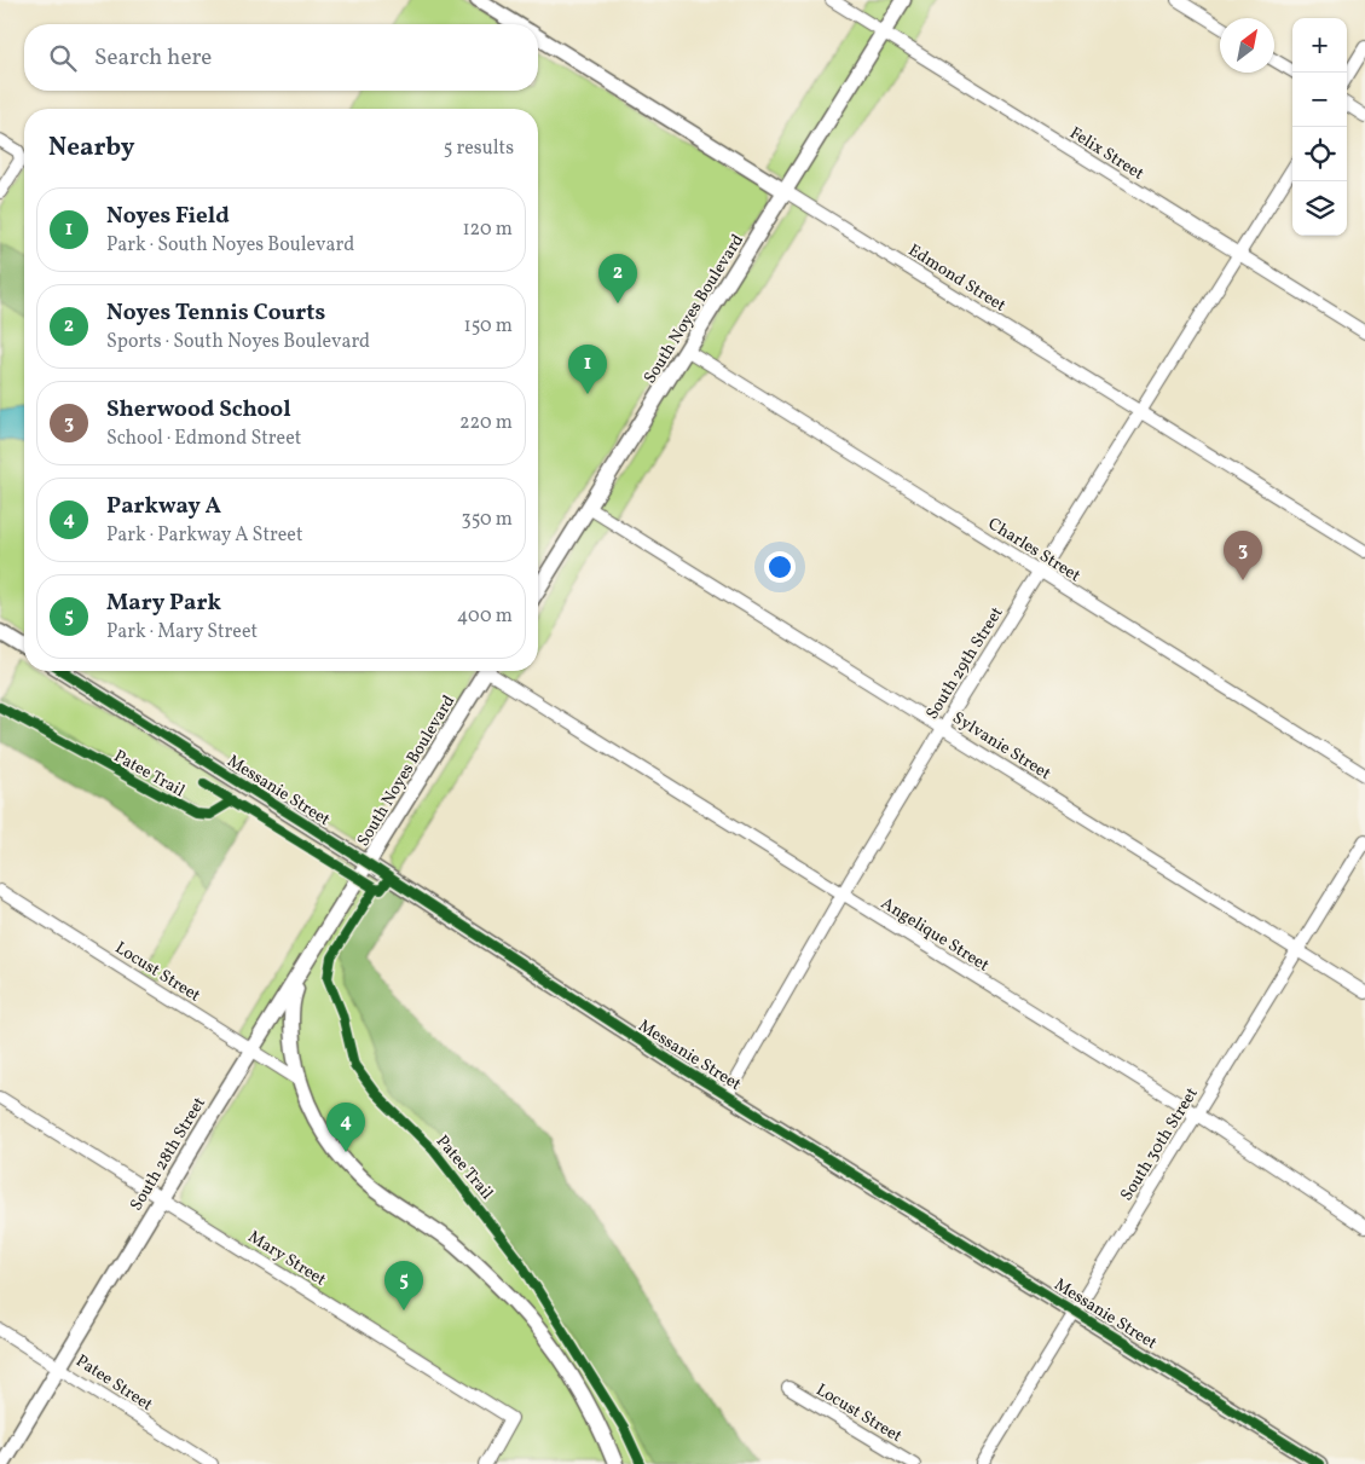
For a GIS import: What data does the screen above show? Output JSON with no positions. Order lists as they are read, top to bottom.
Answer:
{
  "streets": {
    "street": [
      "Felix Street",
      "Edmond Street",
      "South Noyes Boulevard",
      "Charles Street",
      "South 29th Street",
      "Sylvanie Street",
      "Messanie Street",
      "Angelique Street",
      "Locust Street",
      "South 30th Street",
      "South 28th Street",
      "Mary Street",
      "Patee Street"
    ],
    "cycle path": ["Patee Trail"]
  },
  "crossings": [
    ["Felix Street", "South Noyes Boulevard"],
    ["Felix Street", "South 29th Street"],
    ["Edmond Street", "South Noyes Boulevard"],
    ["Edmond Street", "South 29th Street"],
    ["South Noyes Boulevard", "Charles Street"],
    ["South Noyes Boulevard", "Sylvanie Street"],
    ["South Noyes Boulevard", "Messanie Street"],
    ["South Noyes Boulevard", "South 28th Street"],
    ["Charles Street", "South 29th Street"],
    ["South 29th Street", "Sylvanie Street"],
    ["South 29th Street", "Messanie Street"],
    ["South 29th Street", "Angelique Street"],
    ["Sylvanie Street", "South 30th Street"],
    ["Messanie Street", "South 30th Street"],
    ["Messanie Street", "South 28th Street"],
    ["Angelique Street", "South 30th Street"],
    ["Locust Street", "South 28th Street"],
    ["South 28th Street", "Mary Street"],
    ["South 28th Street", "Patee Street"]
  ],
  "north": "top right",
  "page": {
    "map_buttons": ["+", "−"],
    "search": "Search here",
    "heading": ["Nearby", "5 results"],
    "list": [
      {
        "mark": "1",
        "name": "Noyes Field",
        "note": "Park · South Noyes Boulevard",
        "value": "120 m"
      },
      {
        "mark": "2",
        "name": "Noyes Tennis Courts",
        "note": "Sports · South Noyes Boulevard",
        "value": "150 m"
      },
      {
        "mark": "3",
        "name": "Sherwood School",
        "note": "School · Edmond Street",
        "value": "220 m"
      },
      {
        "mark": "4",
        "name": "Parkway A",
        "note": "Park · Parkway A Street",
        "value": "350 m"
      },
      {
        "mark": "5",
        "name": "Mary Park",
        "note": "Park · Mary Street",
        "value": "400 m"
      }
    ],
    "pins": [
      "2",
      "1",
      "3",
      "4",
      "5"
    ]
  }
}
